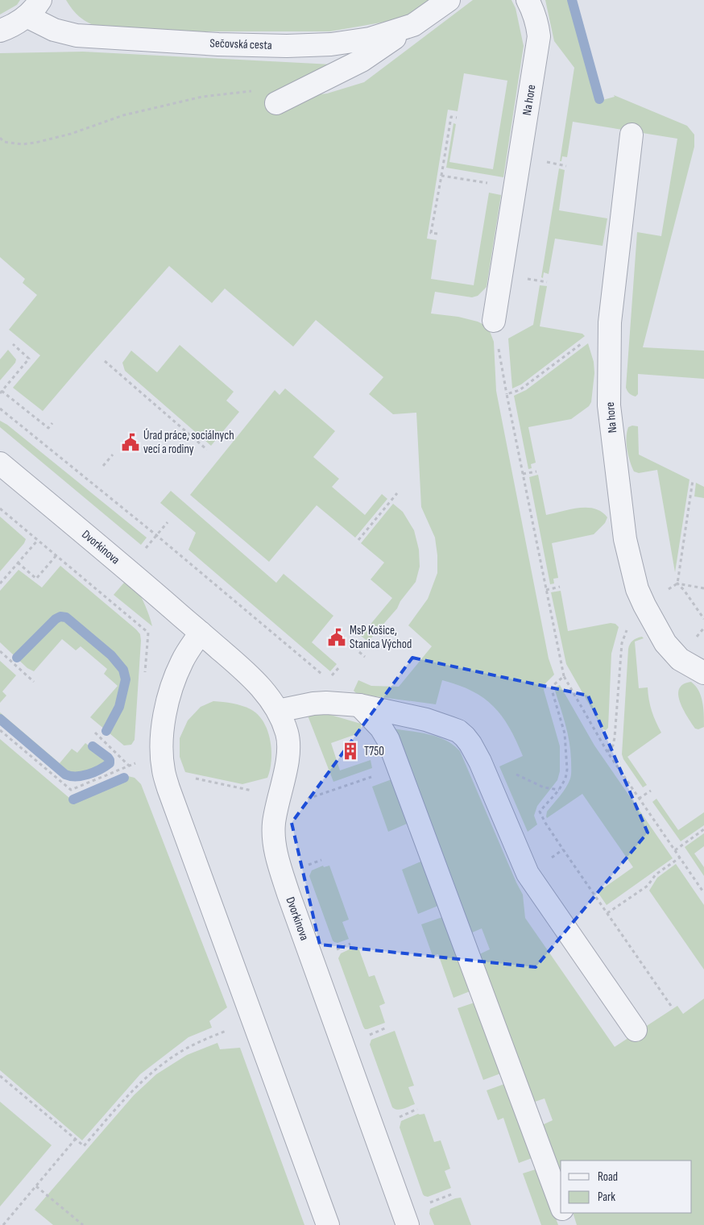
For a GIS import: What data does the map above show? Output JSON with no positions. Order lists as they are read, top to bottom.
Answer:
{
  "streets": {
    "street": ["Sečovská cesta", "Na hore", "Dvorkinova"]
  },
  "places": {
    "public building": ["Úrad práce, sociálnych vecí a rodiny", "MsP Košice, Stanica Východ"],
    "building": ["T750"]
  },
  "legend": ["Road", "Park"]
}
